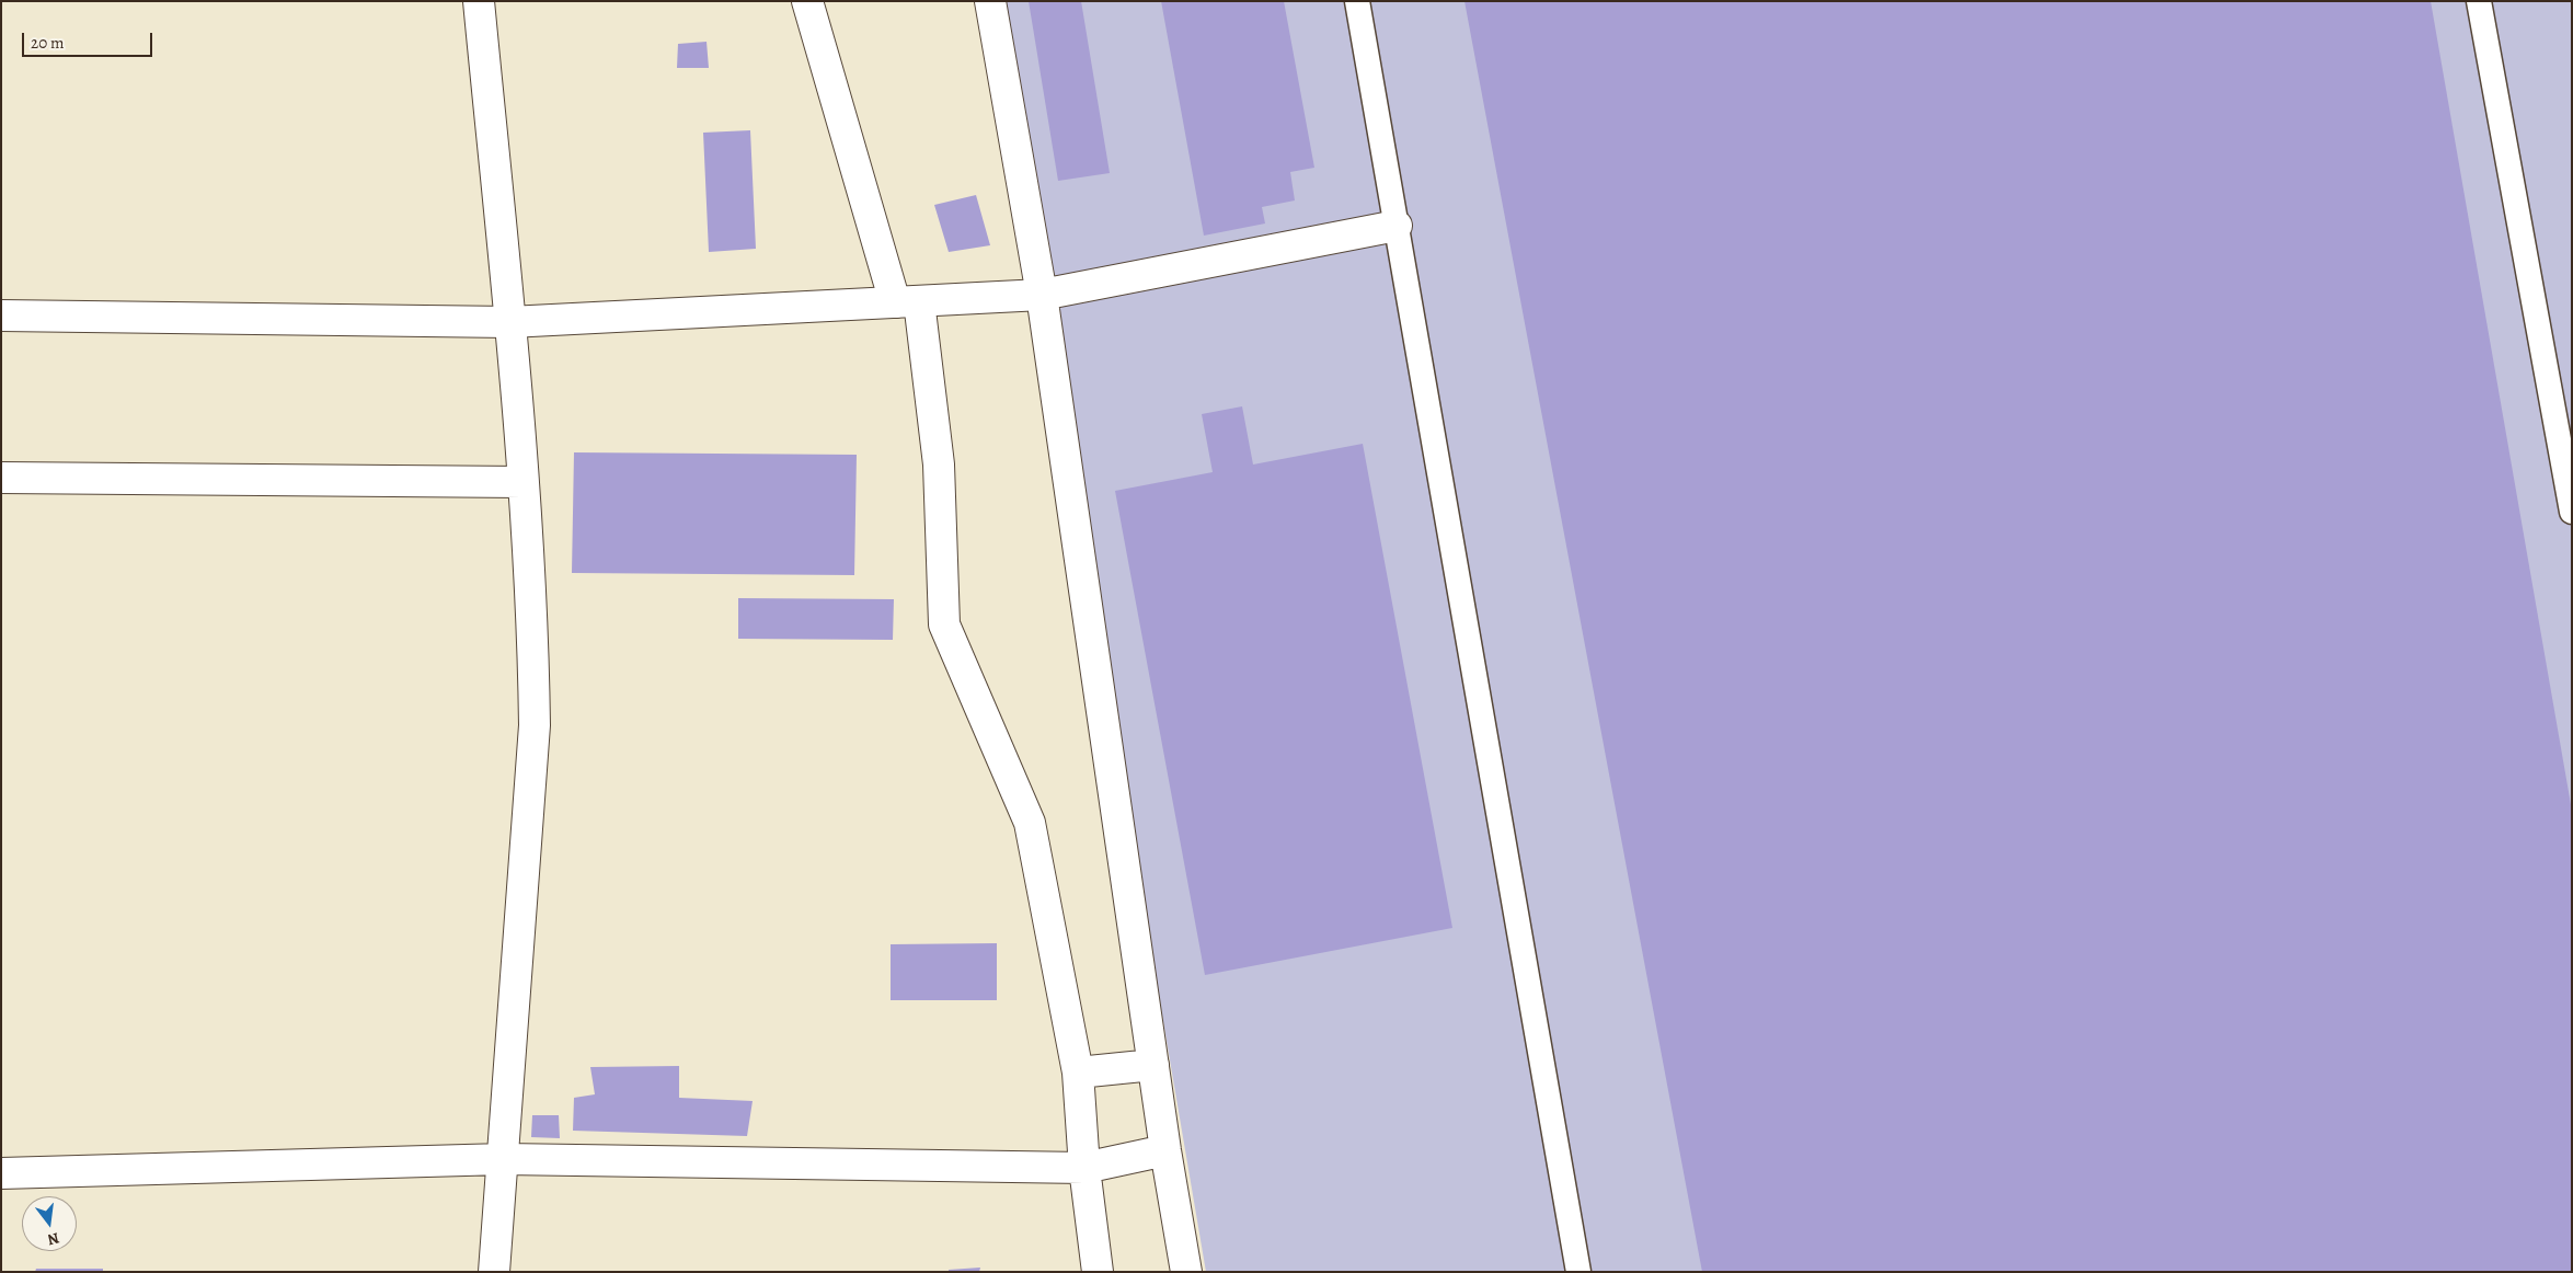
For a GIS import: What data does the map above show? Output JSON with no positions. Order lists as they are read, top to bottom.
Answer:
{
  "scale_bar": "20 m",
  "north": "bottom"
}
